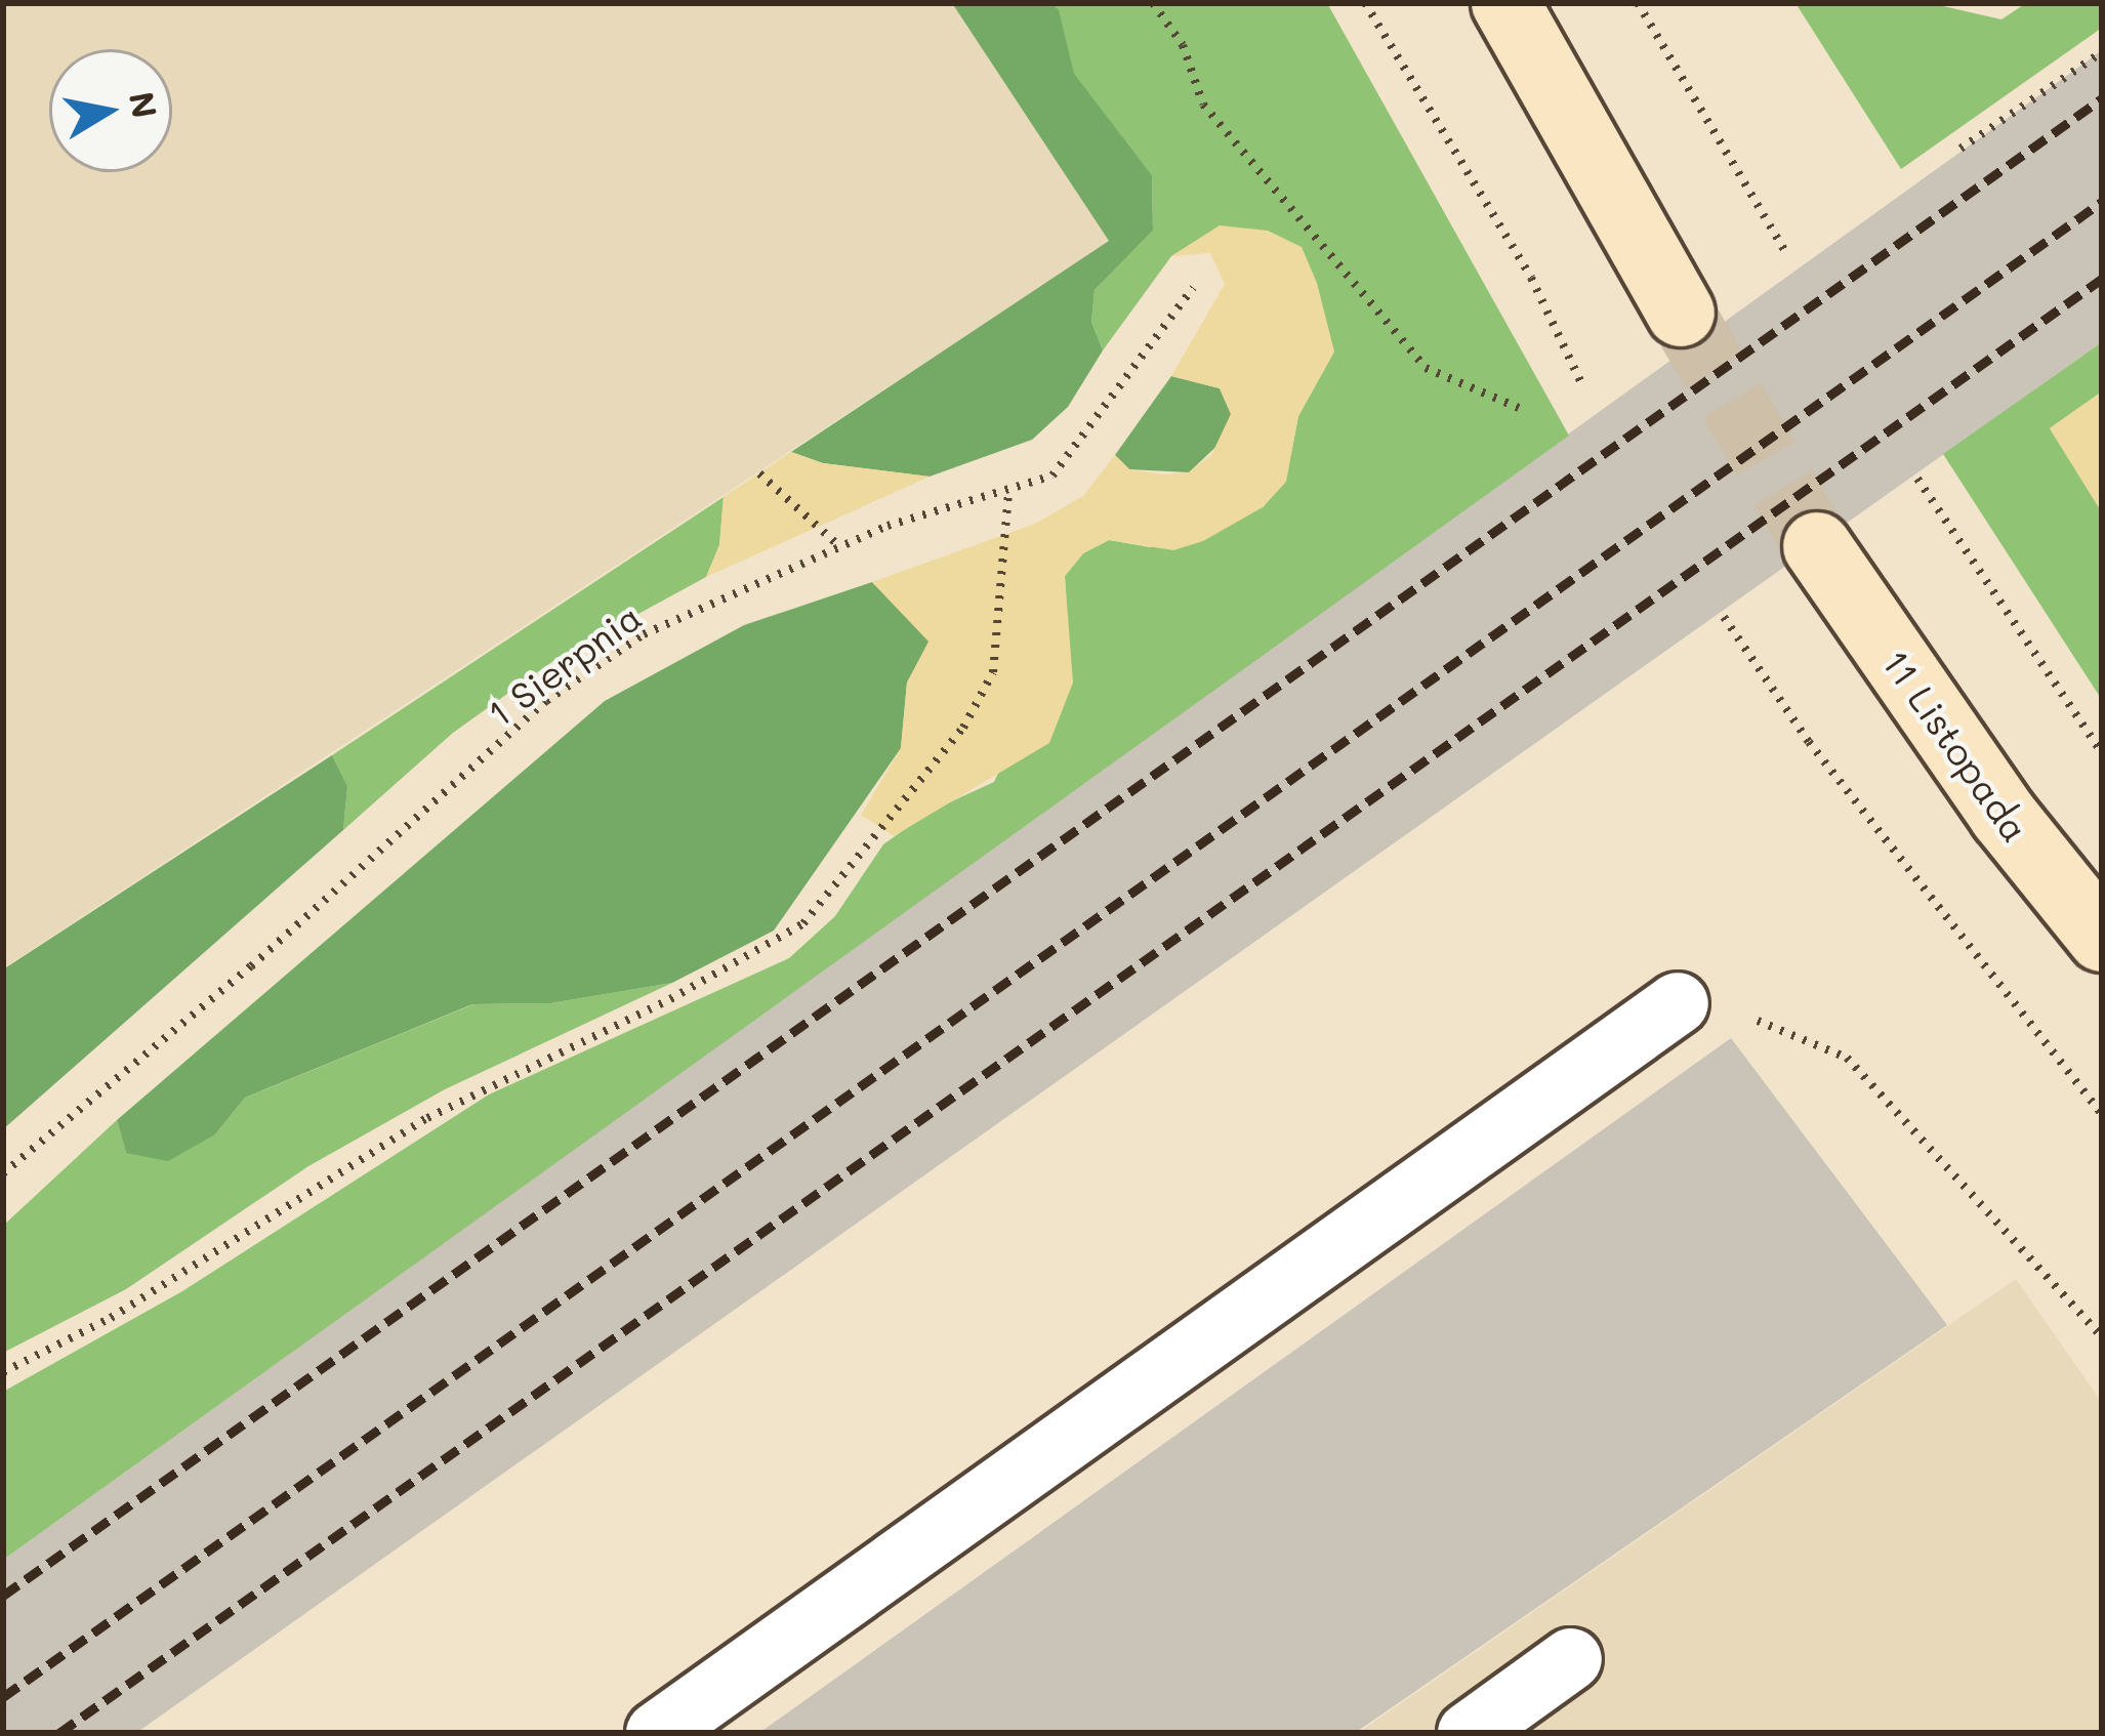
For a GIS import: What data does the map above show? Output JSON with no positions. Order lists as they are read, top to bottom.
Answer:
{
  "streets": {
    "street": ["11 Listopada"],
    "path": ["1 Sierpnia"]
  },
  "north": "right"
}
